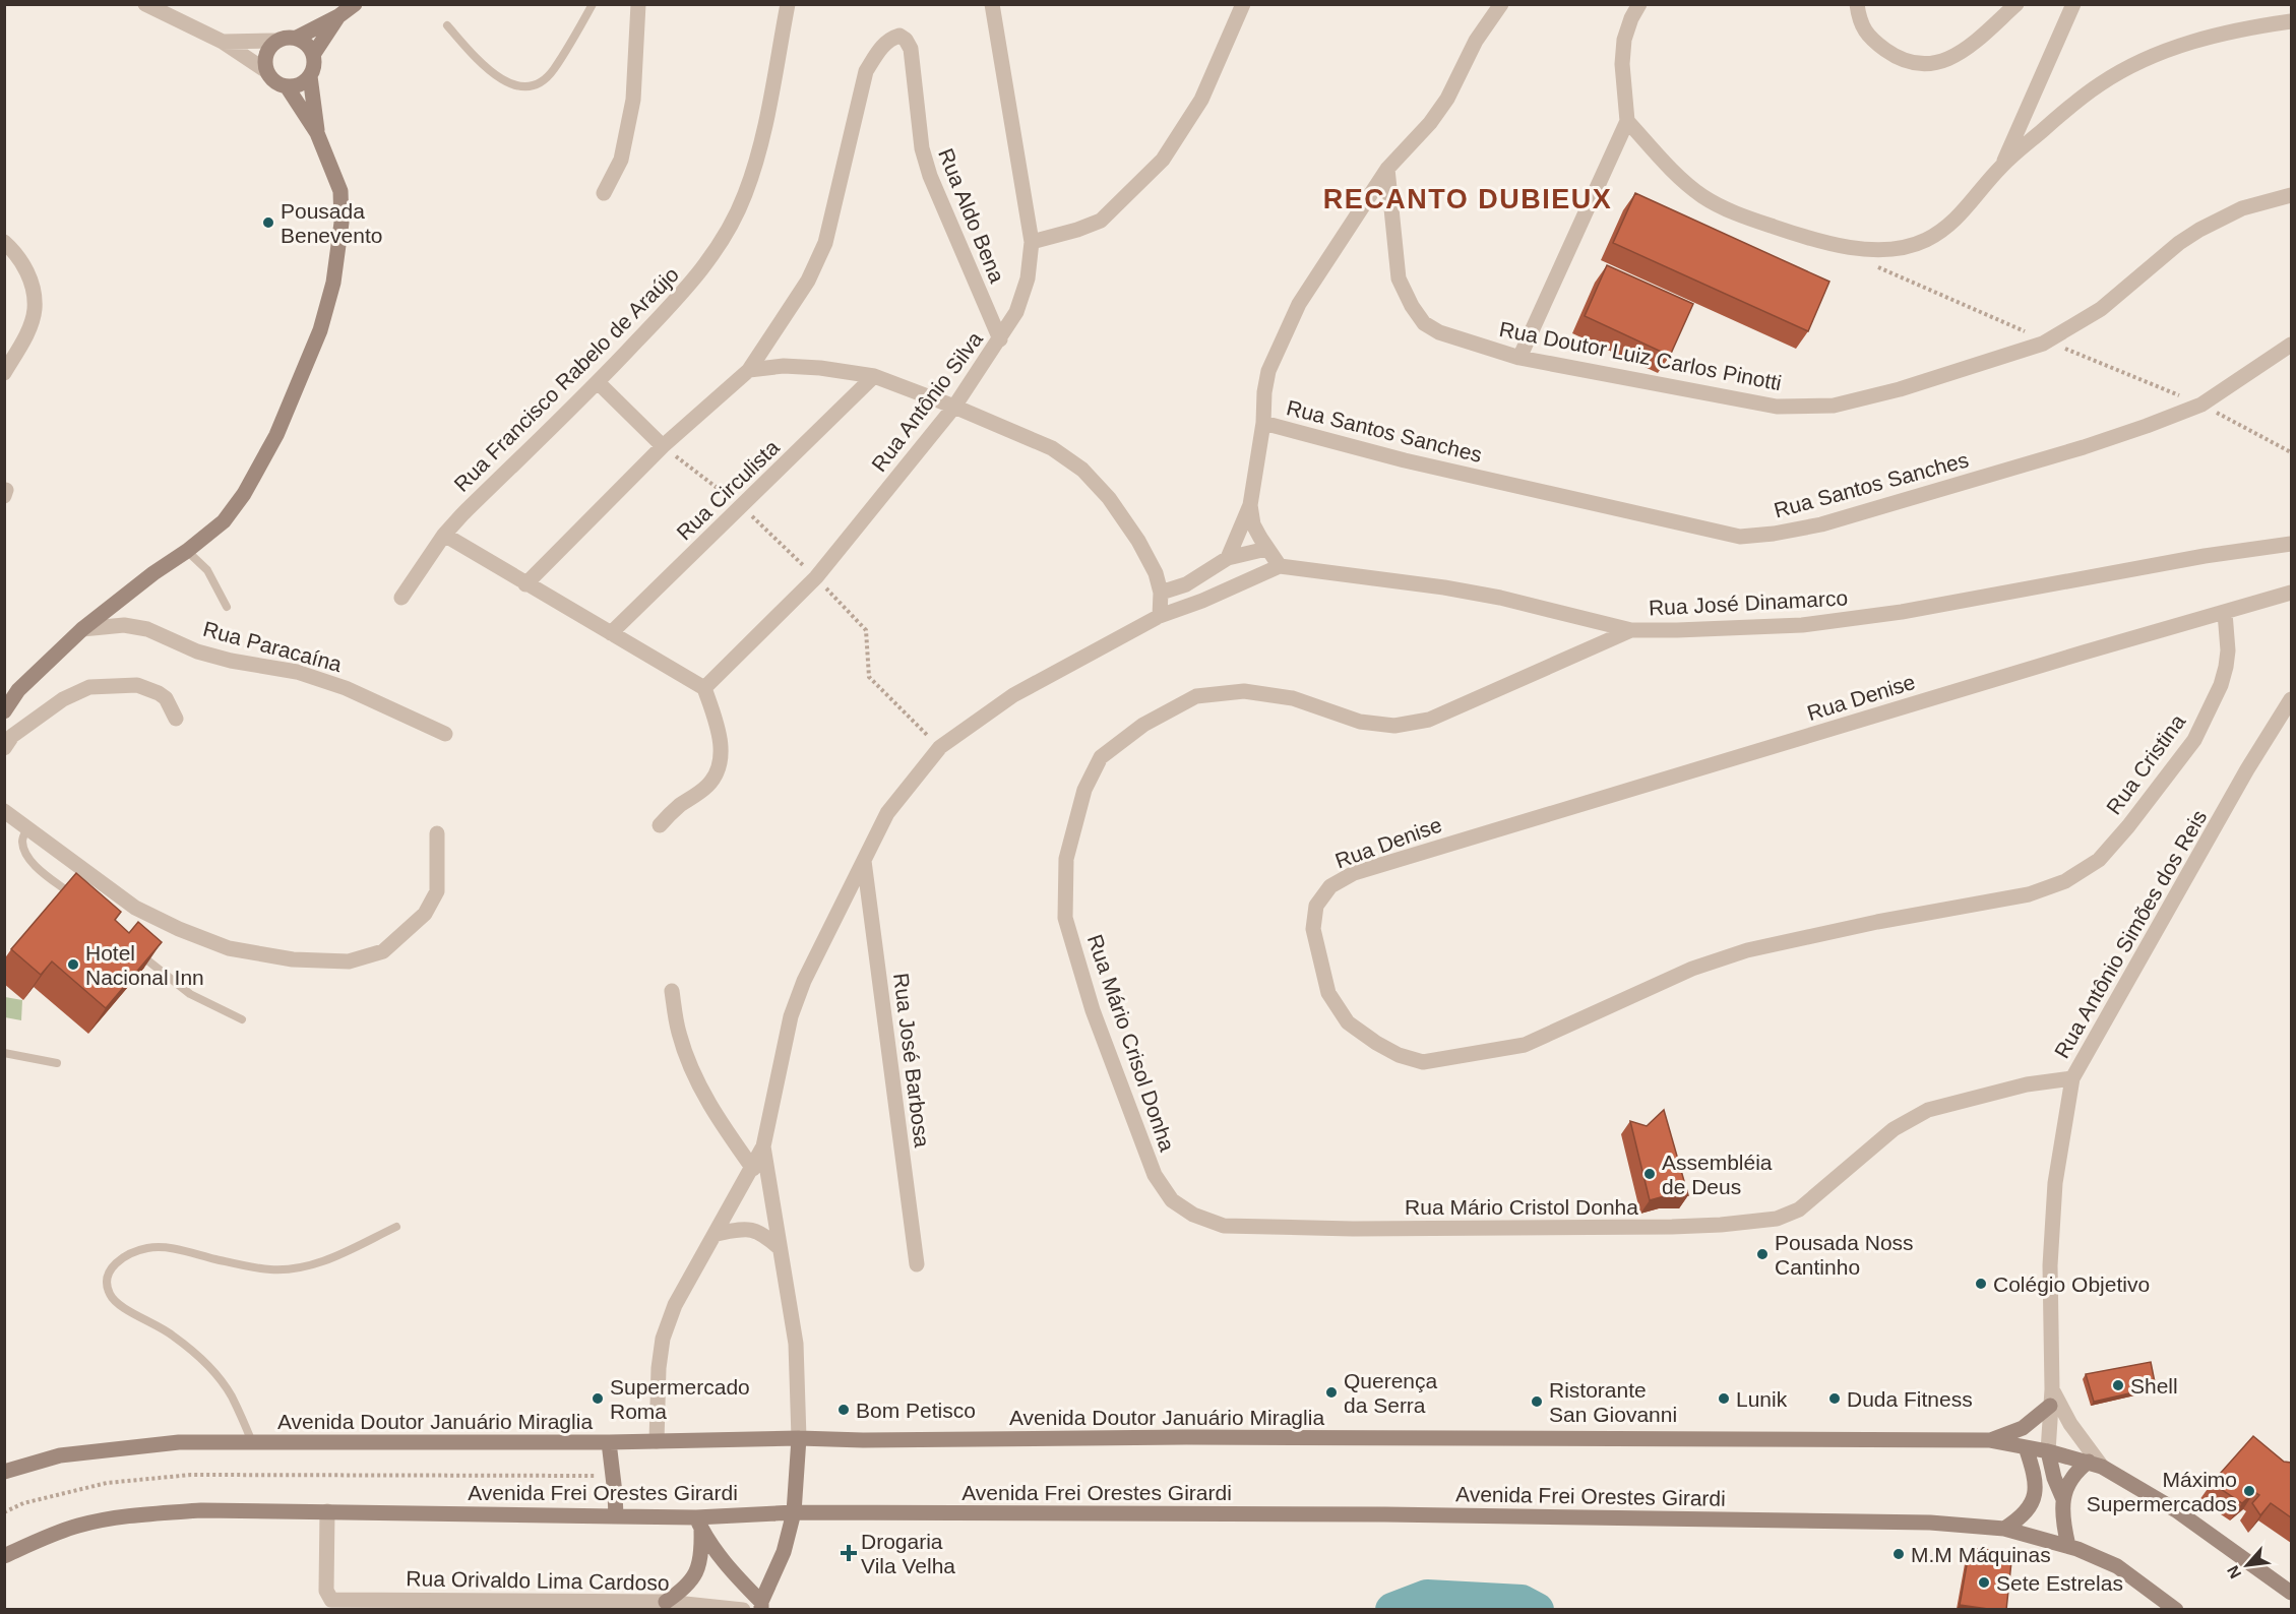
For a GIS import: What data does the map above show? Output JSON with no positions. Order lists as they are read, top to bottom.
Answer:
{
  "streets": {
    "main road": ["Avenida Doutor Januário Miraglia", "Avenida Frei Orestes Girardi"],
    "street": [
      "Rua Aldo Bena",
      "Rua Doutor Luiz Carlos Pinotti",
      "Rua Francisco Rabelo de Araújo",
      "Rua Antônio Silva",
      "Rua Santos Sanches",
      "Rua Circulista",
      "Rua José Dinamarco",
      "Rua Paracaína",
      "Rua Denise",
      "Rua Cristina",
      "Rua Antônio Simões dos Reis",
      "Rua Mário Crisol Donha",
      "Rua José Barbosa",
      "Rua Mário Cristol Donha",
      "Rua Orivaldo Lima Cardoso"
    ]
  },
  "crossings": [
    ["Rua Aldo Bena", "Rua Antônio Silva"],
    ["Rua José Dinamarco", "Rua Mário Crisol Donha"],
    ["Rua Denise", "Rua Cristina"],
    ["Rua Antônio Simões dos Reis", "Rua Mário Cristol Donha"],
    ["Rua Antônio Simões dos Reis", "Avenida Doutor Januário Miraglia"],
    ["Rua Mário Crisol Donha", "Rua Mário Cristol Donha"],
    ["Avenida Frei Orestes Girardi", "Rua Orivaldo Lima Cardoso"]
  ],
  "districts": ["RECANTO DUBIEUX"],
  "places": {
    "other": [
      "Pousada Benevento",
      "Hotel Nacional Inn",
      "Assembléia de Deus",
      "Pousada Noss Cantinho",
      "Colégio Objetivo",
      "Shell",
      "Querença da Serra",
      "Supermercado Roma",
      "Lunik",
      "Duda Fitness",
      "Ristorante San Giovanni",
      "Bom Petisco",
      "Máximo Supermercados",
      "M.M Máquinas",
      "Sete Estrelas"
    ],
    "health": ["Drogaria Vila Velha"]
  },
  "north": "bottom left"
}
